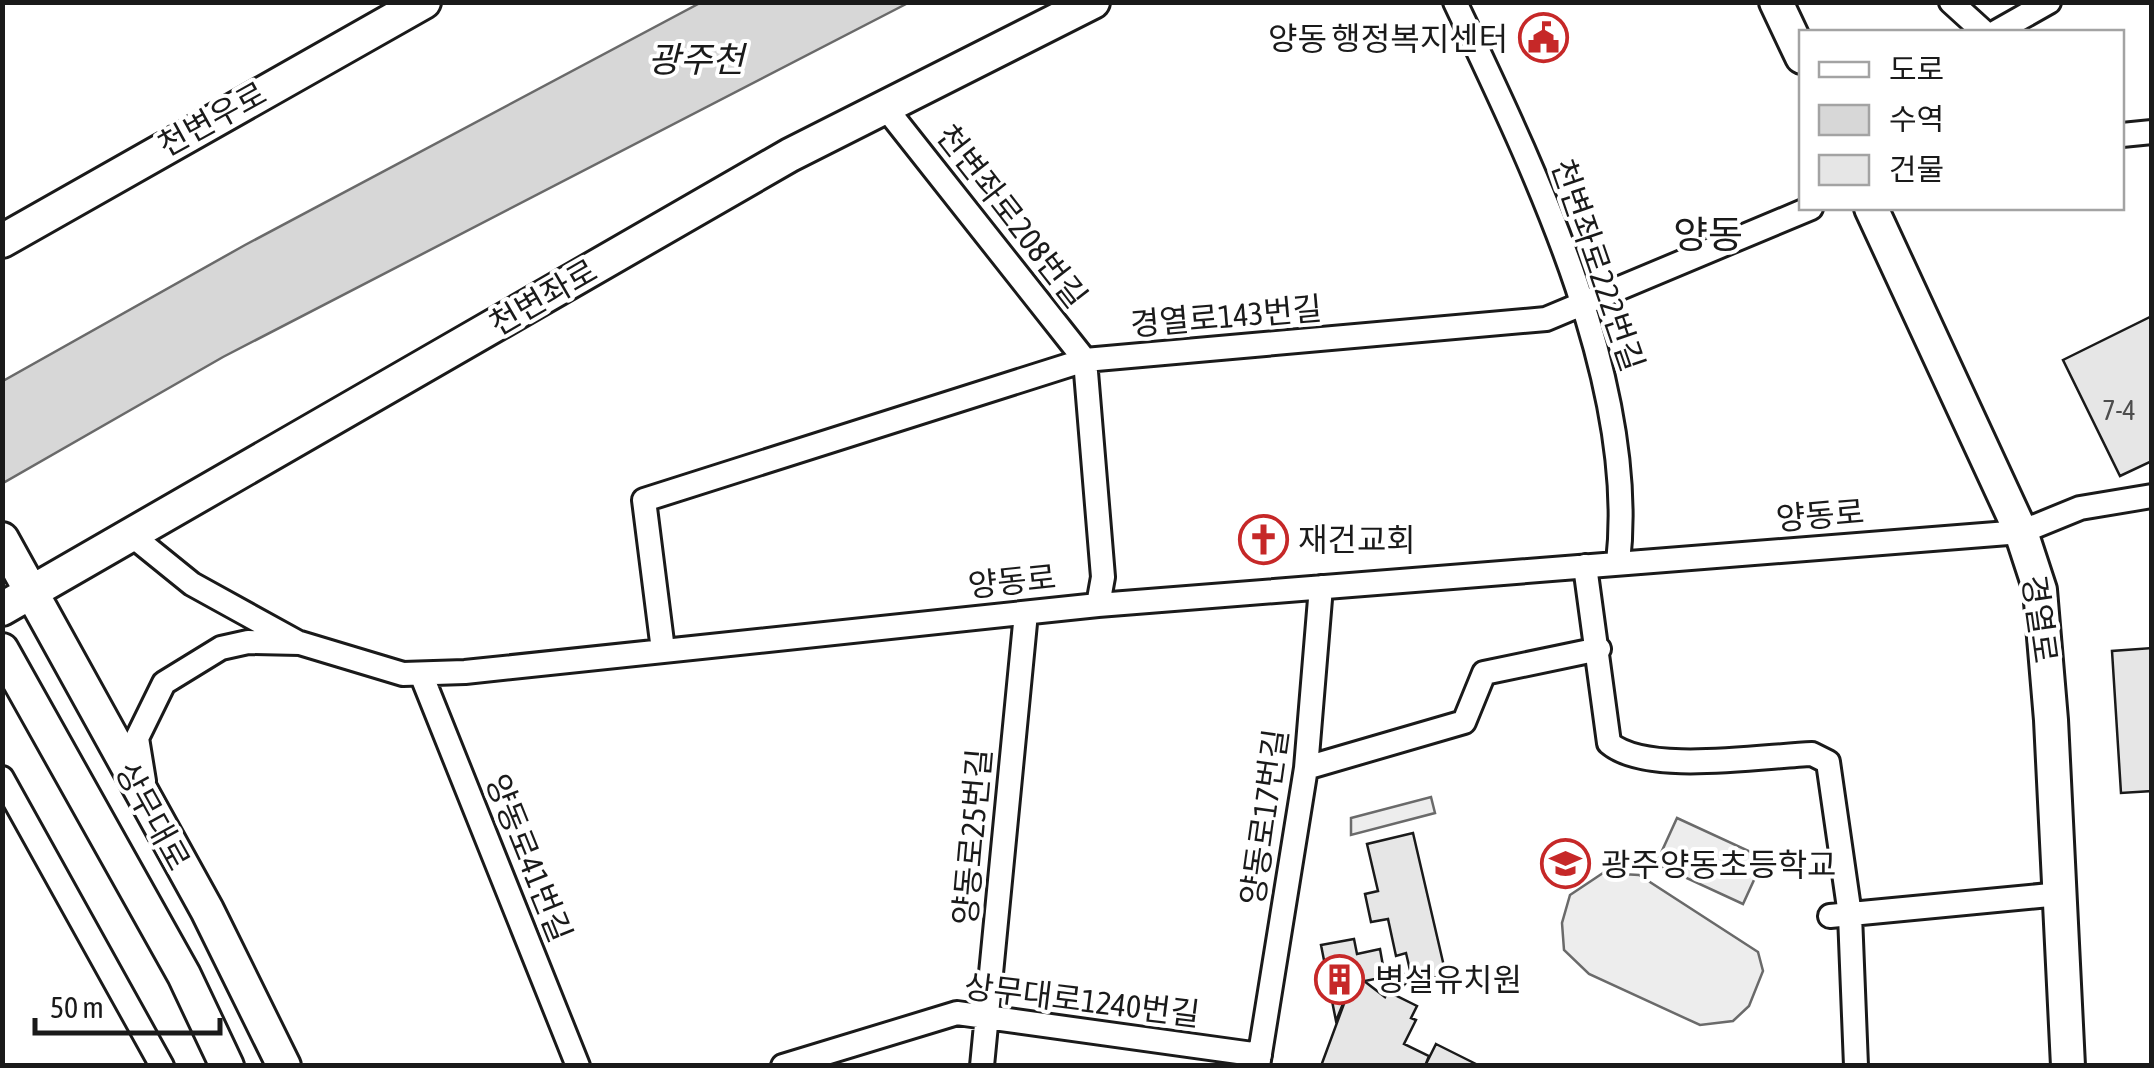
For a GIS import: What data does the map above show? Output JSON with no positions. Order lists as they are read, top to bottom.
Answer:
{
  "streets": {
    "street": [
      "천변우로",
      "천변좌로208번길",
      "천변좌로222번길",
      "천변좌로",
      "경열로143번길",
      "양동로",
      "경열로",
      "상무대로",
      "양동로17번길",
      "양동로25번길",
      "양동로41번길",
      "상무대로1240번길"
    ]
  },
  "crossings": [
    ["천변좌로208번길", "천변좌로"],
    ["천변좌로208번길", "경열로143번길"],
    ["천변좌로222번길", "경열로143번길"],
    ["천변좌로222번길", "양동로"],
    ["천변좌로", "상무대로"],
    ["경열로143번길", "양동로"],
    ["양동로", "경열로"],
    ["양동로", "상무대로"],
    ["양동로", "양동로17번길"],
    ["양동로", "양동로25번길"],
    ["양동로", "양동로41번길"],
    ["양동로17번길", "상무대로1240번길"],
    ["양동로25번길", "상무대로1240번길"]
  ],
  "districts": ["양동"],
  "water": ["광주천"],
  "places": {
    "public building": ["양동 행정복지센터"],
    "church": ["재건교회"],
    "school or university": ["광주양동초등학교"],
    "building": ["병설유치원"]
  },
  "house_numbers": ["7-4"],
  "legend": ["도로", "수역", "건물"],
  "scale_bar": "50 m"
}
